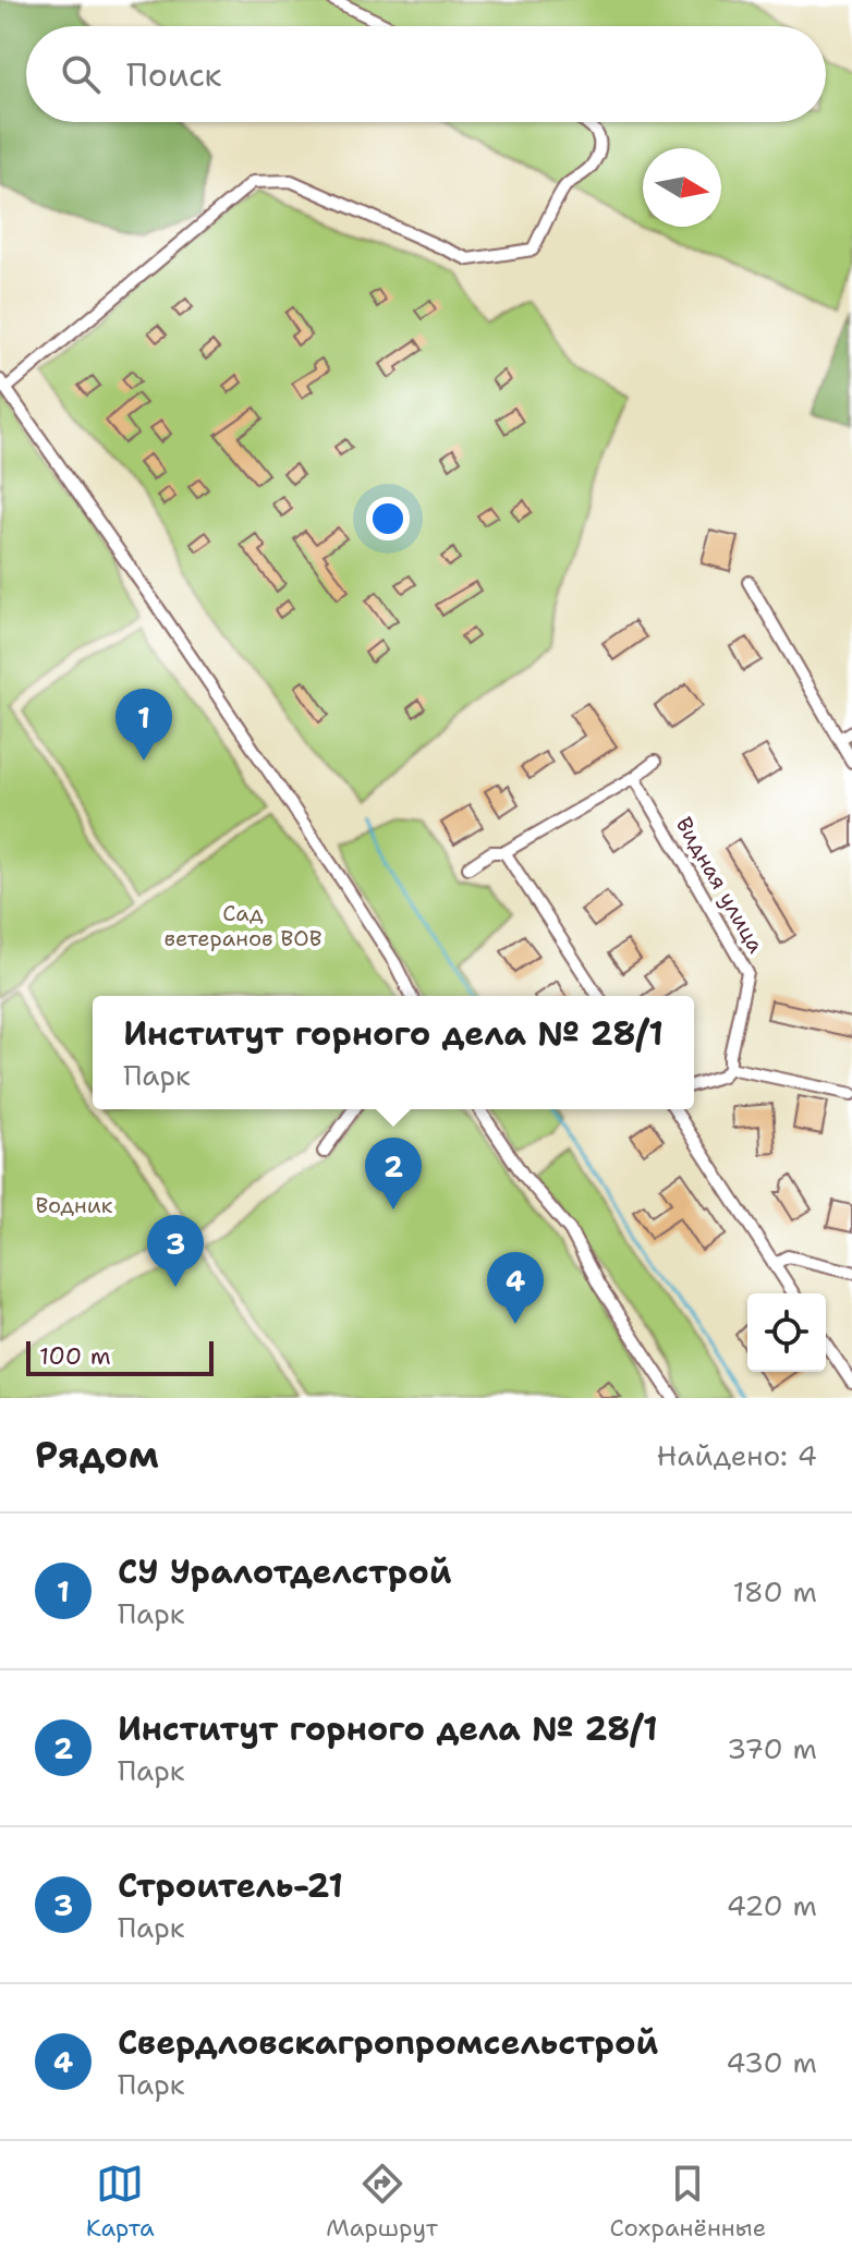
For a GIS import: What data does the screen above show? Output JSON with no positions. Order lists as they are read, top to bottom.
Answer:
{
  "streets": {
    "street": ["Видная улица"]
  },
  "parks": ["Сад ветеранов ВОВ", "Водник"],
  "scale_bar": "100 m",
  "north": "right",
  "page": {
    "search": "Поиск",
    "pins": [
      "1",
      "2",
      "3",
      "4"
    ],
    "popup": ["Институт горного дела № 28/1", "Парк"],
    "scale": "100 m",
    "heading": ["Рядом", "Найдено: 4"],
    "list": [
      {
        "mark": "1",
        "name": "СУ Уралотделстрой",
        "note": "Парк",
        "value": "180 m"
      },
      {
        "mark": "2",
        "name": "Институт горного дела № 28/1",
        "note": "Парк",
        "value": "370 m"
      },
      {
        "mark": "3",
        "name": "Строитель-21",
        "note": "Парк",
        "value": "420 m"
      },
      {
        "mark": "4",
        "name": "Свердловскагропромсельстрой",
        "note": "Парк",
        "value": "430 m"
      }
    ],
    "nav": ["Карта", "Маршрут", "Сохранённые"]
  }
}
